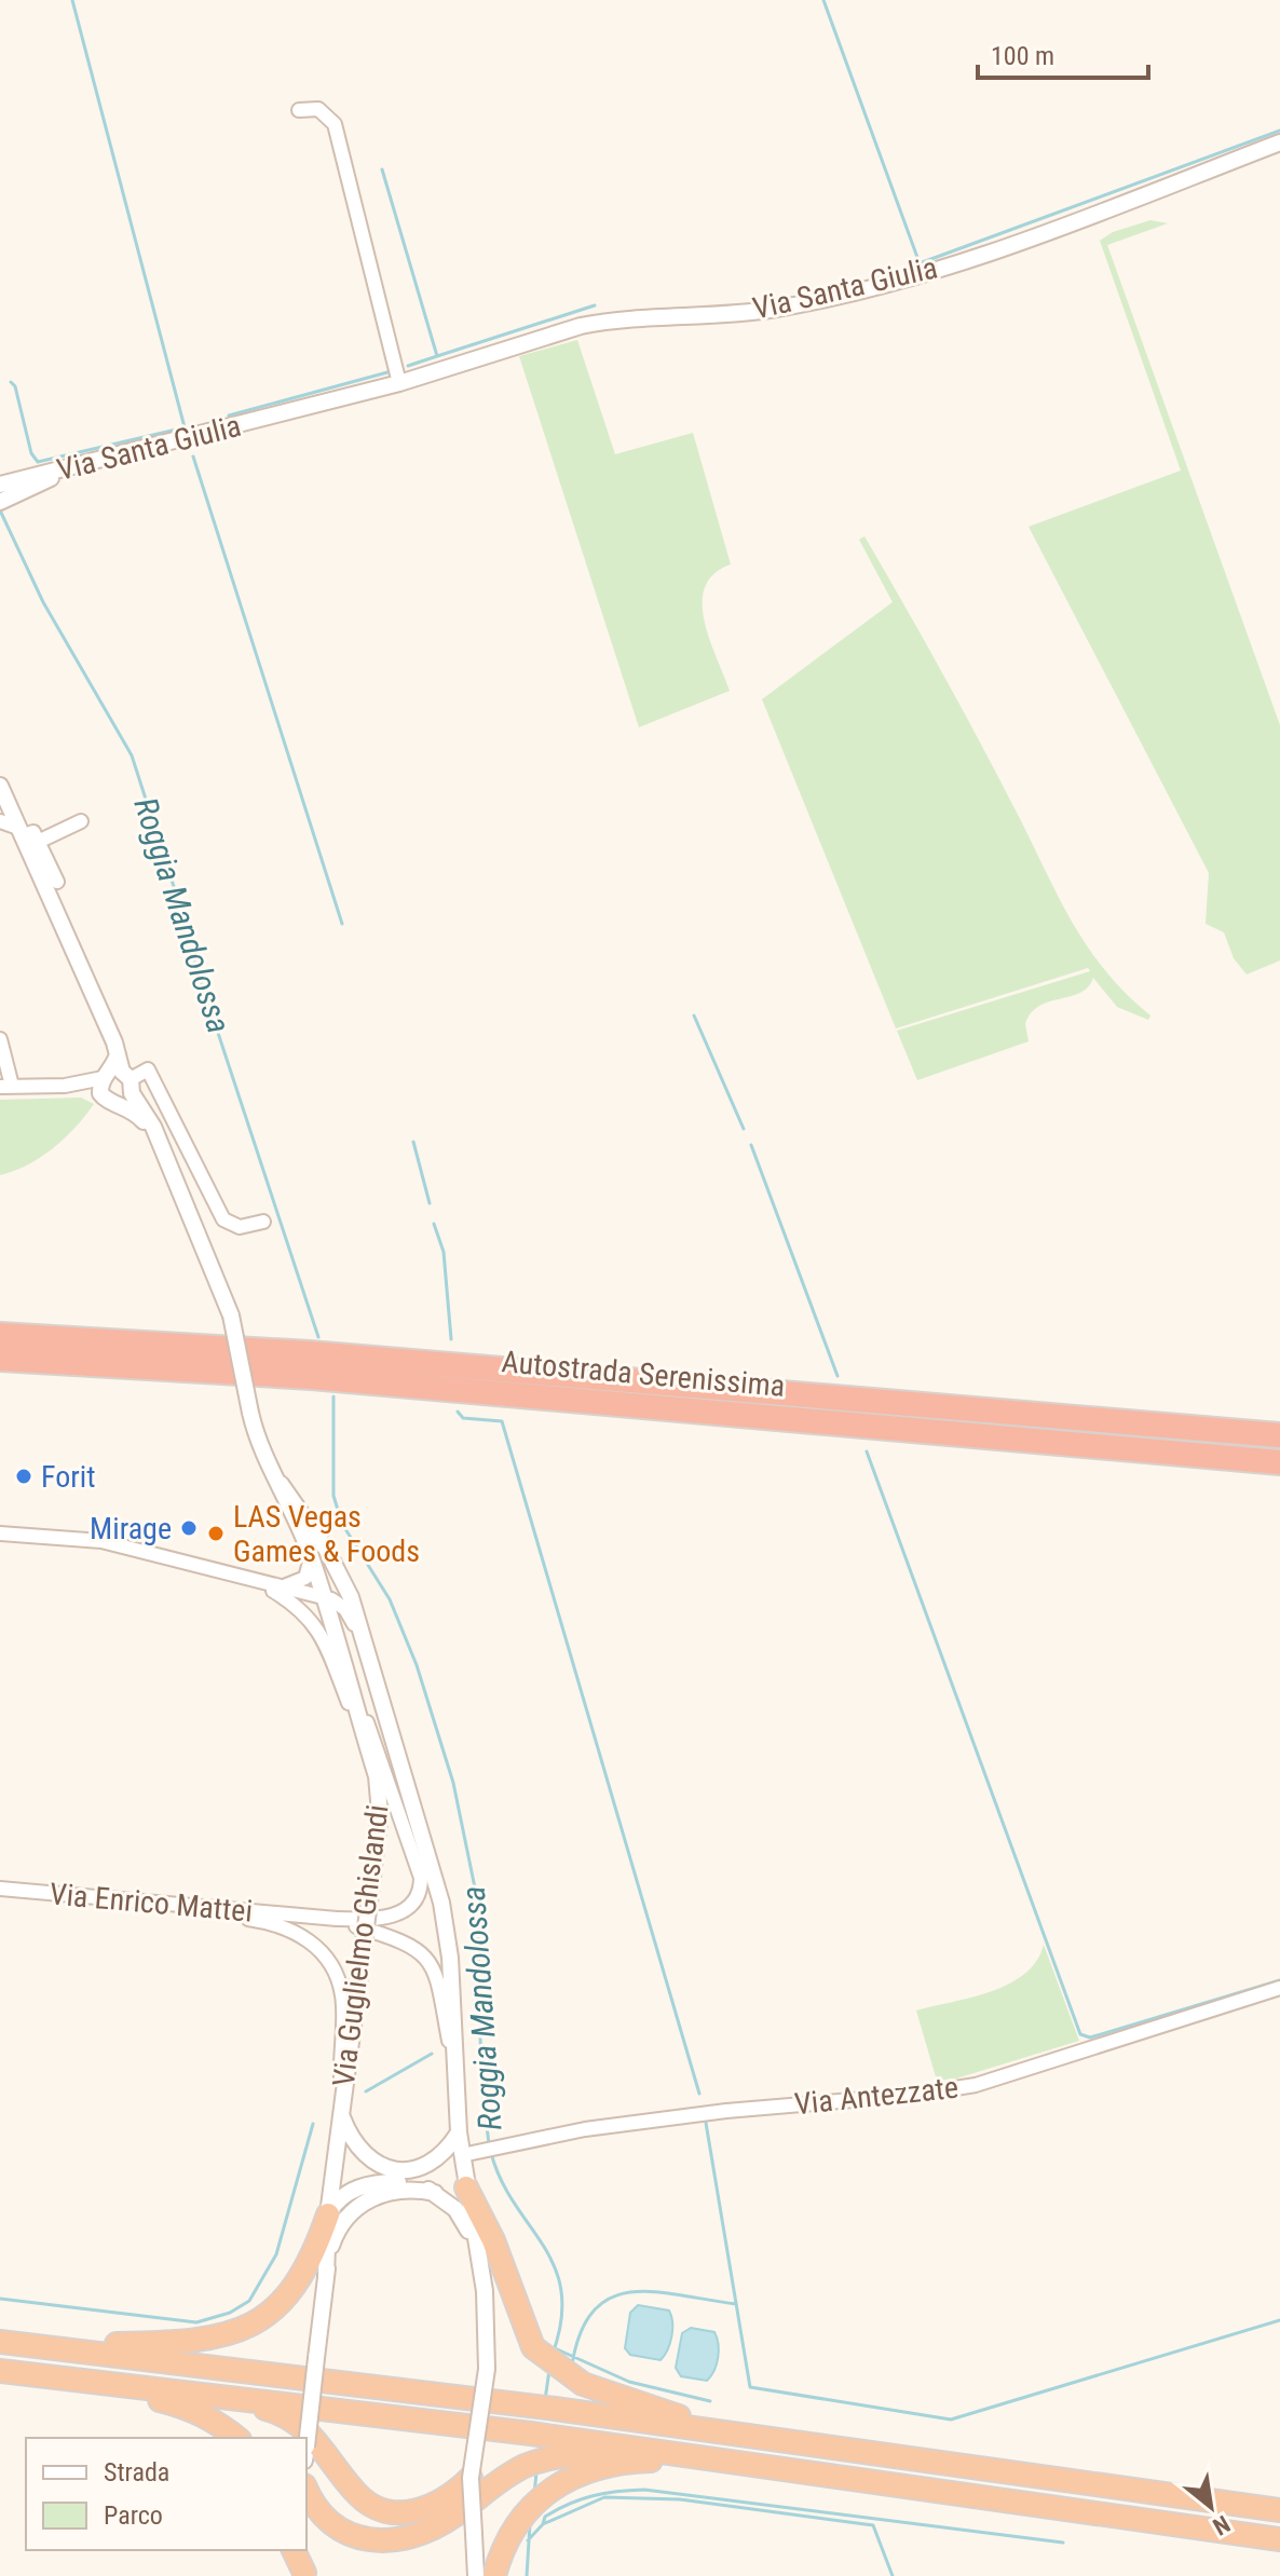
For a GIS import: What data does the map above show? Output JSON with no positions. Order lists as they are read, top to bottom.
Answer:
{
  "streets": {
    "highway": ["Autostrada Serenissima"],
    "street": [
      "Via Santa Giulia",
      "Via Enrico Mattei",
      "Via Guglielmo Ghislandi",
      "Via Antezzate"
    ]
  },
  "crossings": [
    ["Via Guglielmo Ghislandi", "Via Antezzate"]
  ],
  "water": ["Roggia Mandolossa"],
  "places": ["Forit", "Mirage", "LAS Vegas Games & Foods"],
  "legend": ["Strada", "Parco"],
  "scale_bar": "100 m",
  "north": "bottom right"
}
